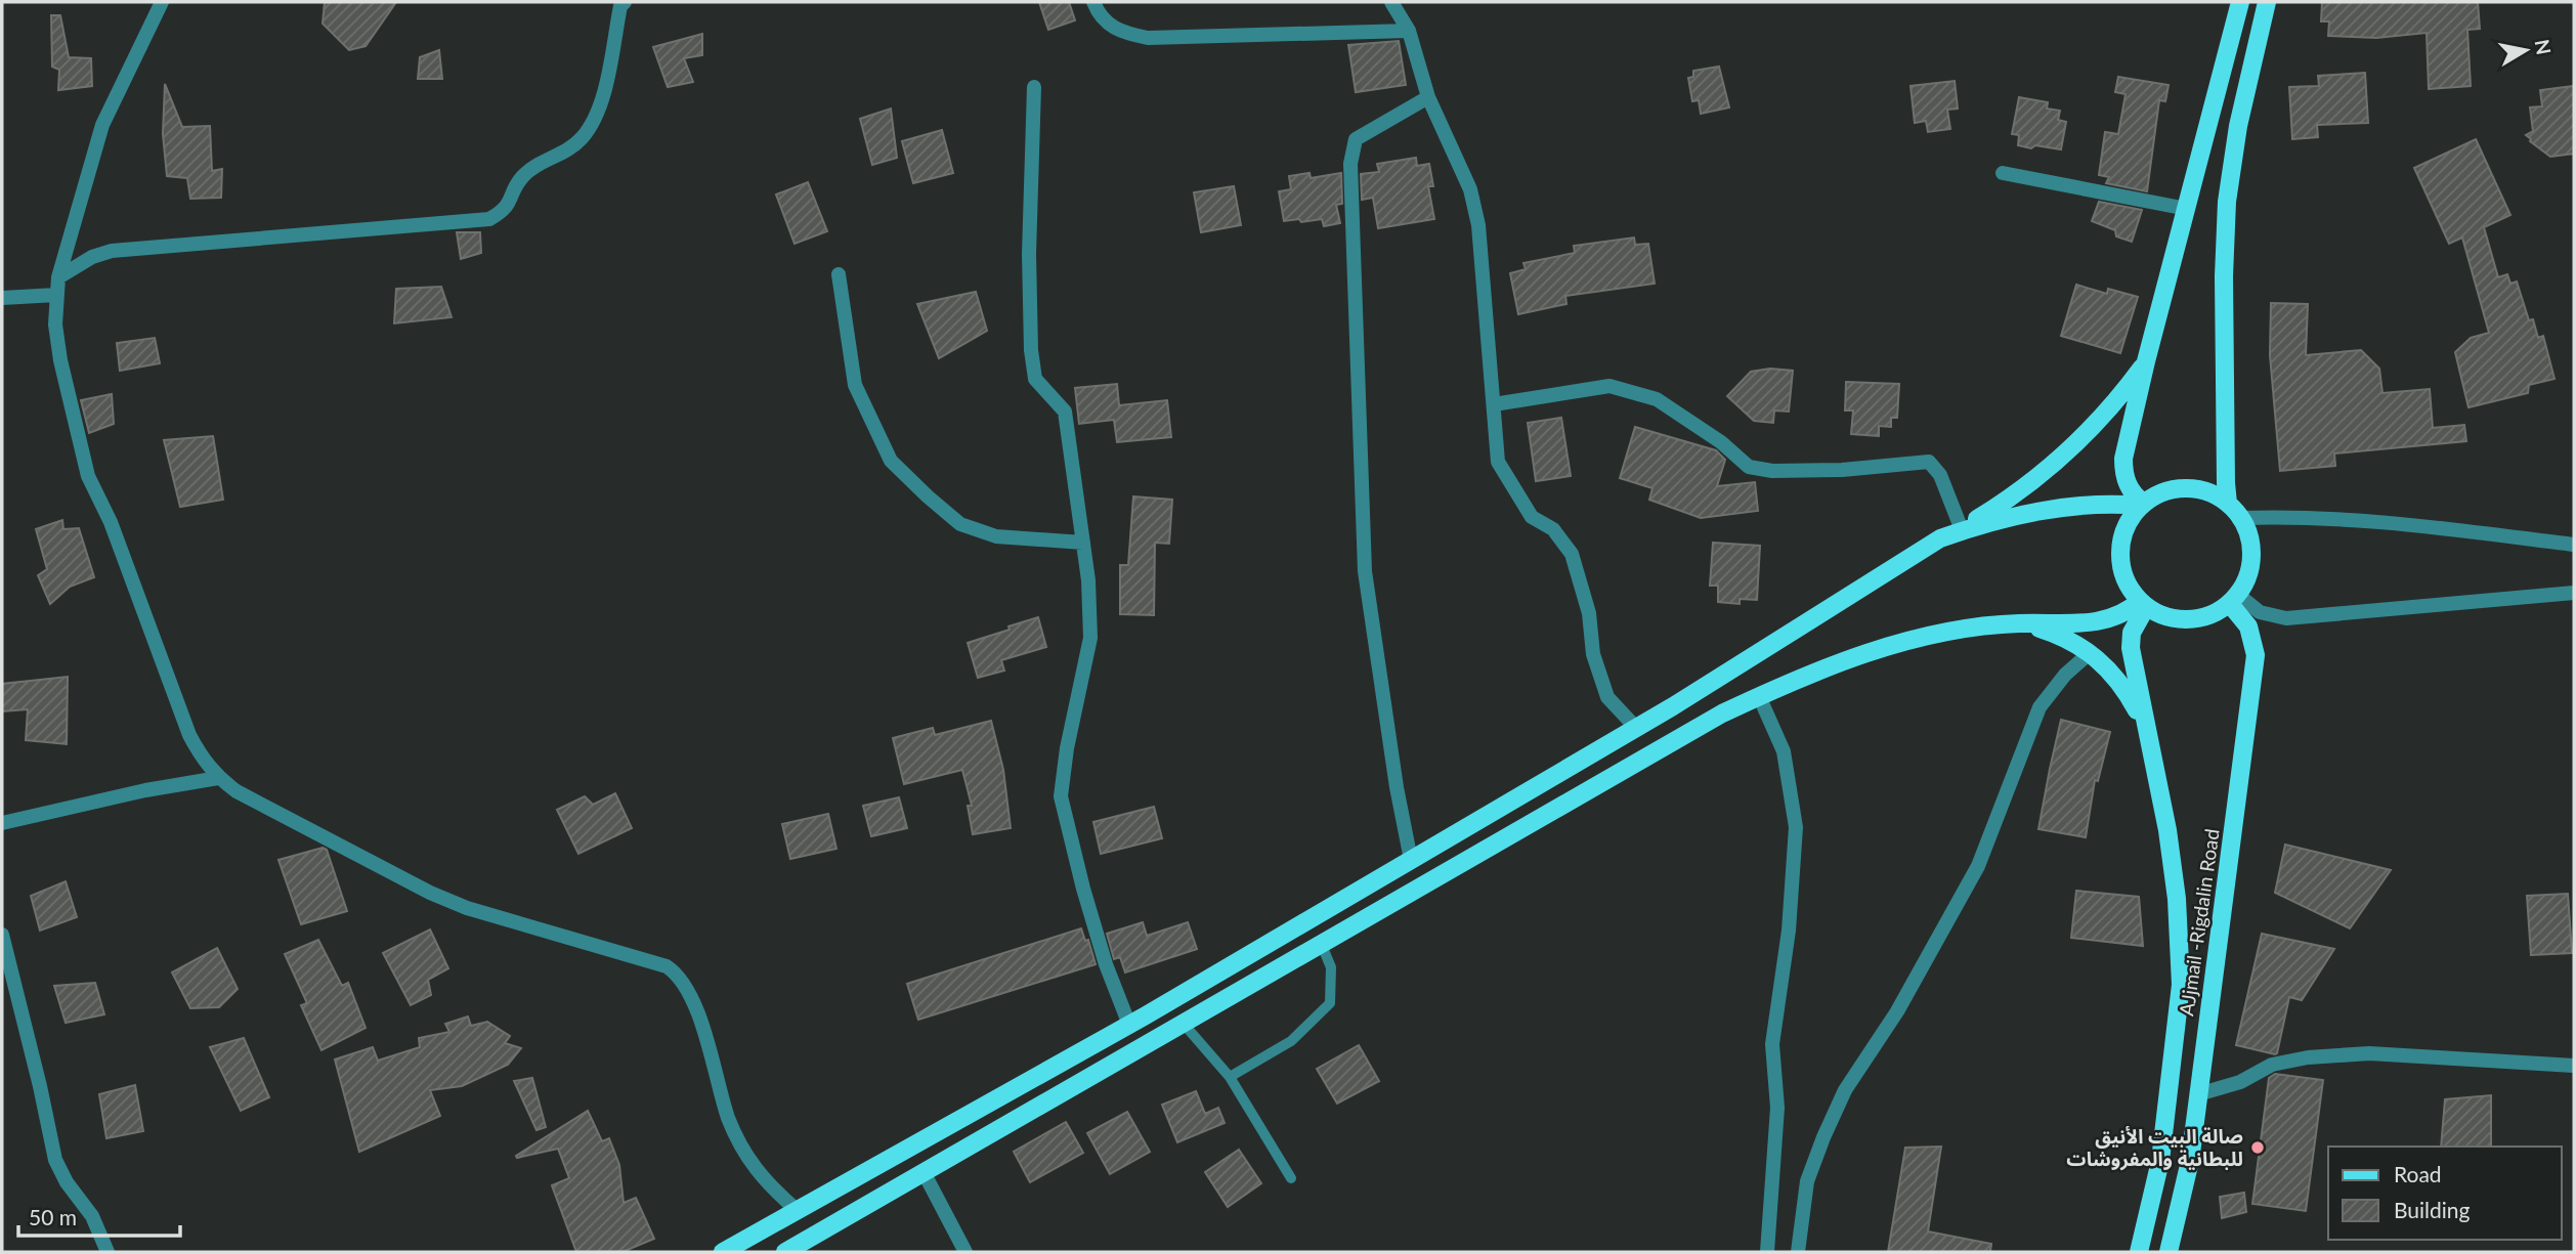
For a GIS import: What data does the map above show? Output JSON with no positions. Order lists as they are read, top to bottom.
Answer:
{
  "streets": {
    "main road": ["AJjmail -Rigdalin Road"]
  },
  "places": ["صالة البيت الأنيق للبطانية والمفروشات"],
  "legend": ["Road", "Building"],
  "scale_bar": "50 m",
  "north": "right"
}
